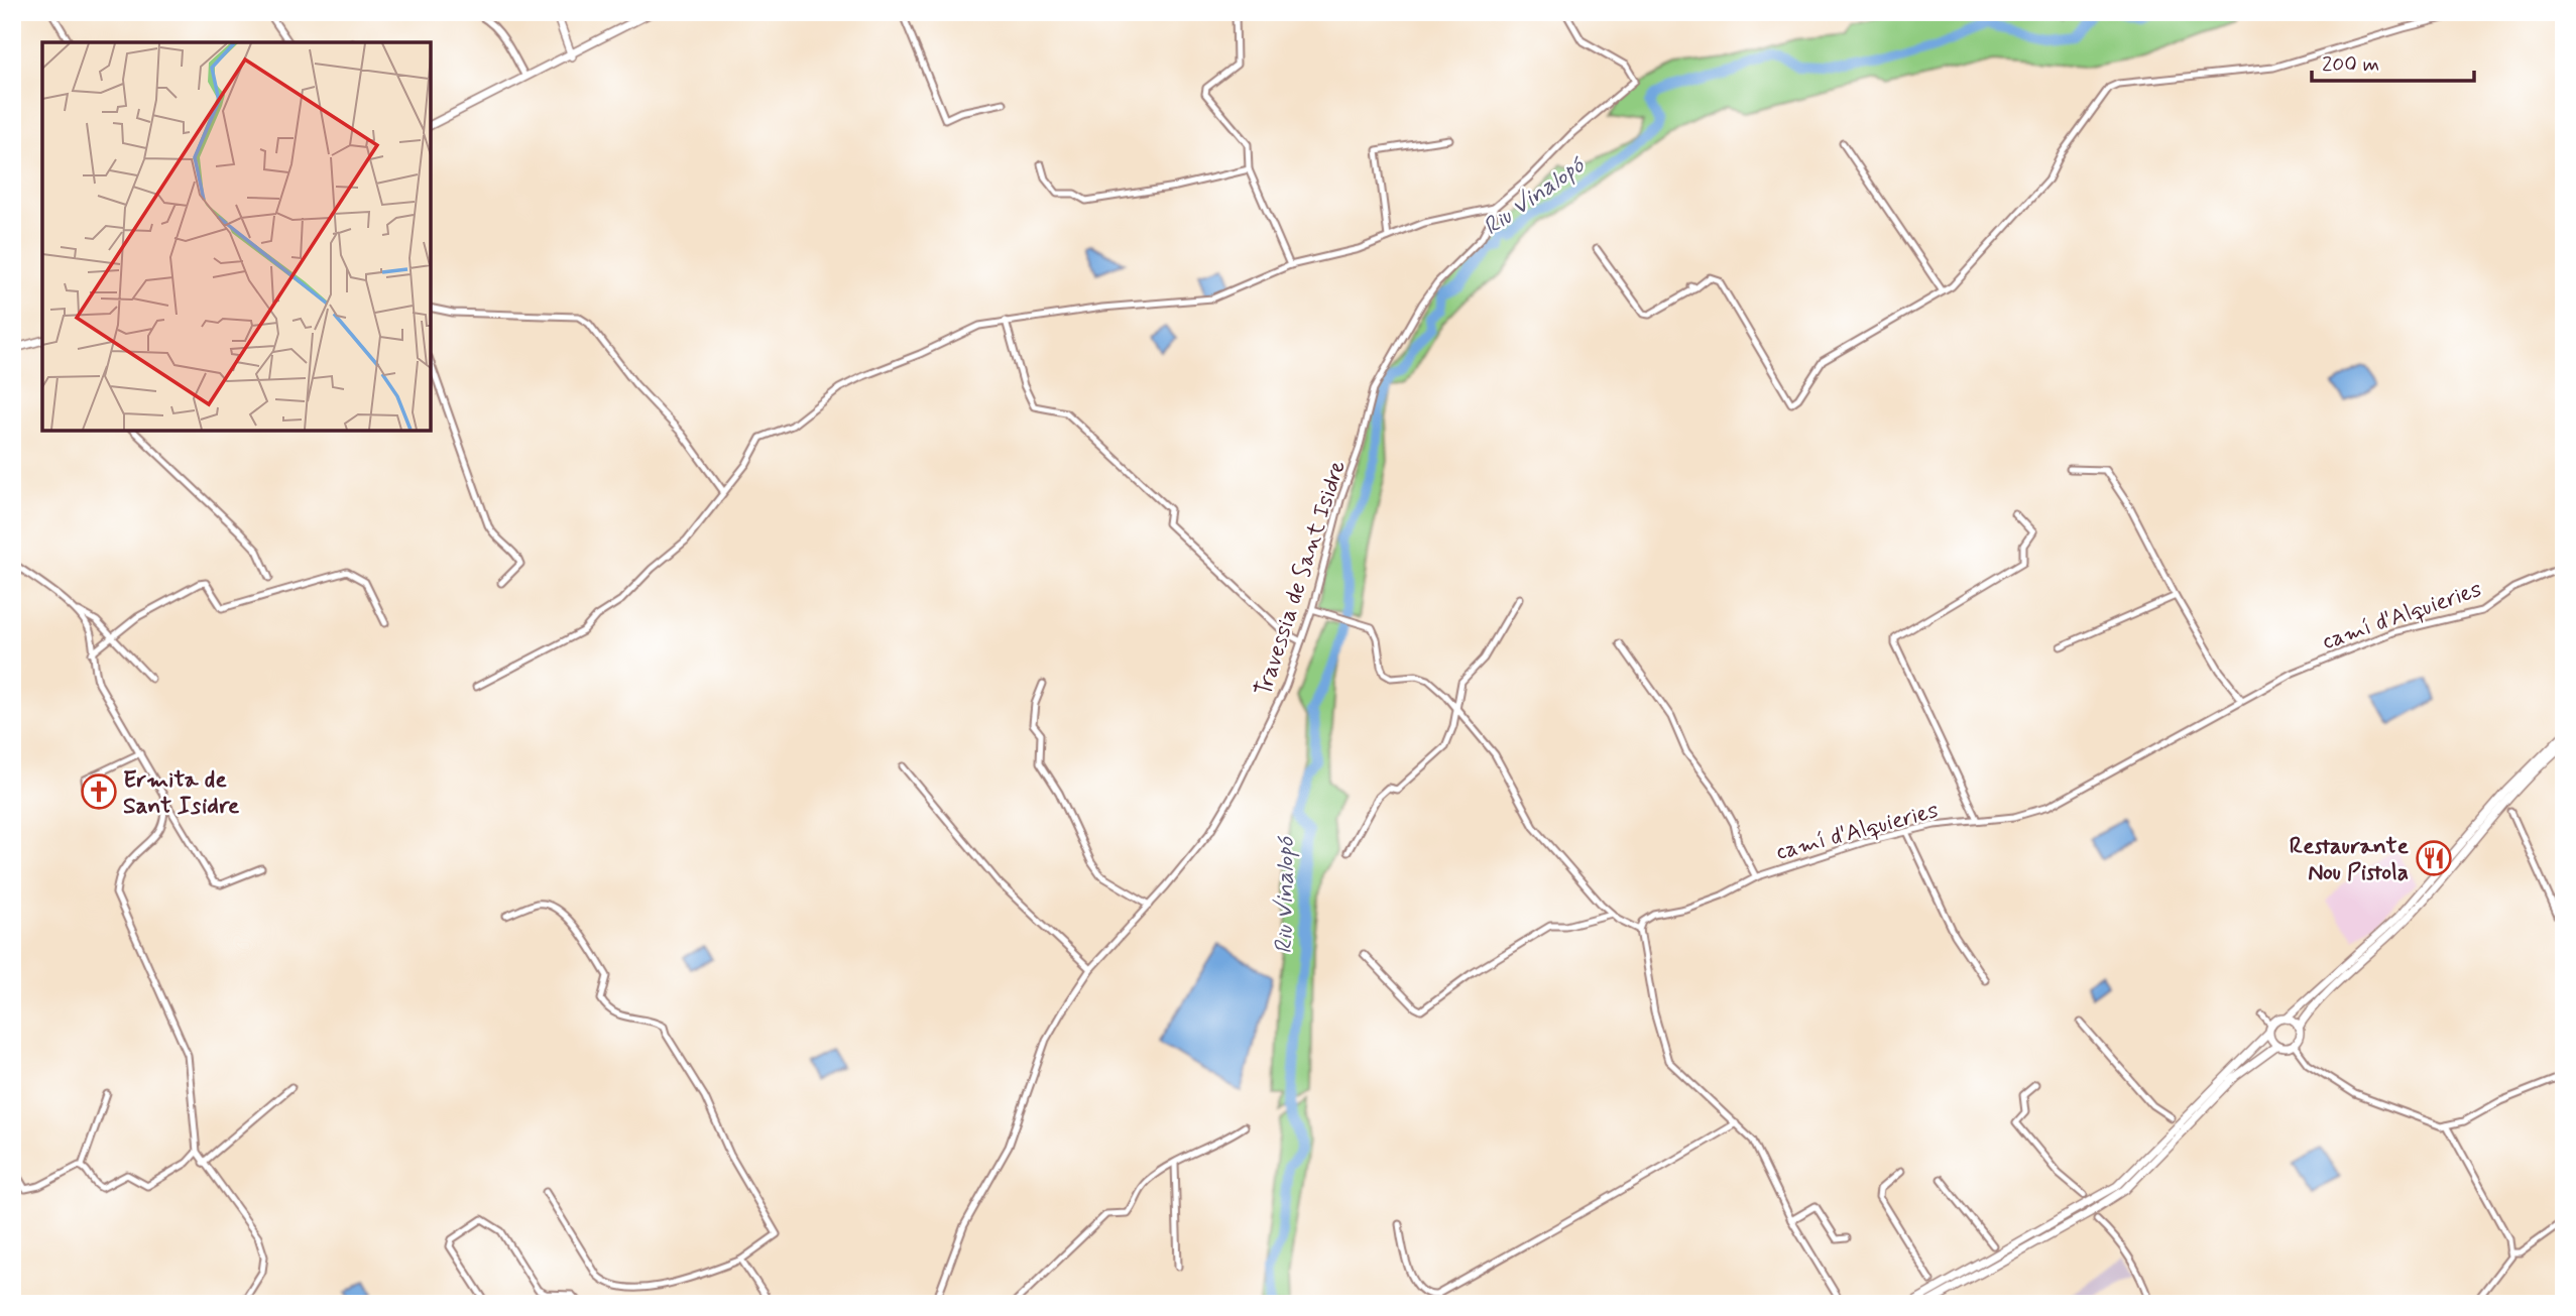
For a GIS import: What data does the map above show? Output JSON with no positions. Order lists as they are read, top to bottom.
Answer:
{
  "streets": {
    "street": ["Travessia de Sant Isidre", "camí d'Alquieries"]
  },
  "water": ["Riu Vinalopó"],
  "places": {
    "church": ["Ermita de Sant Isidre"],
    "restaurant": ["Restaurante Nou Pistola"]
  },
  "scale_bar": "200 m"
}
